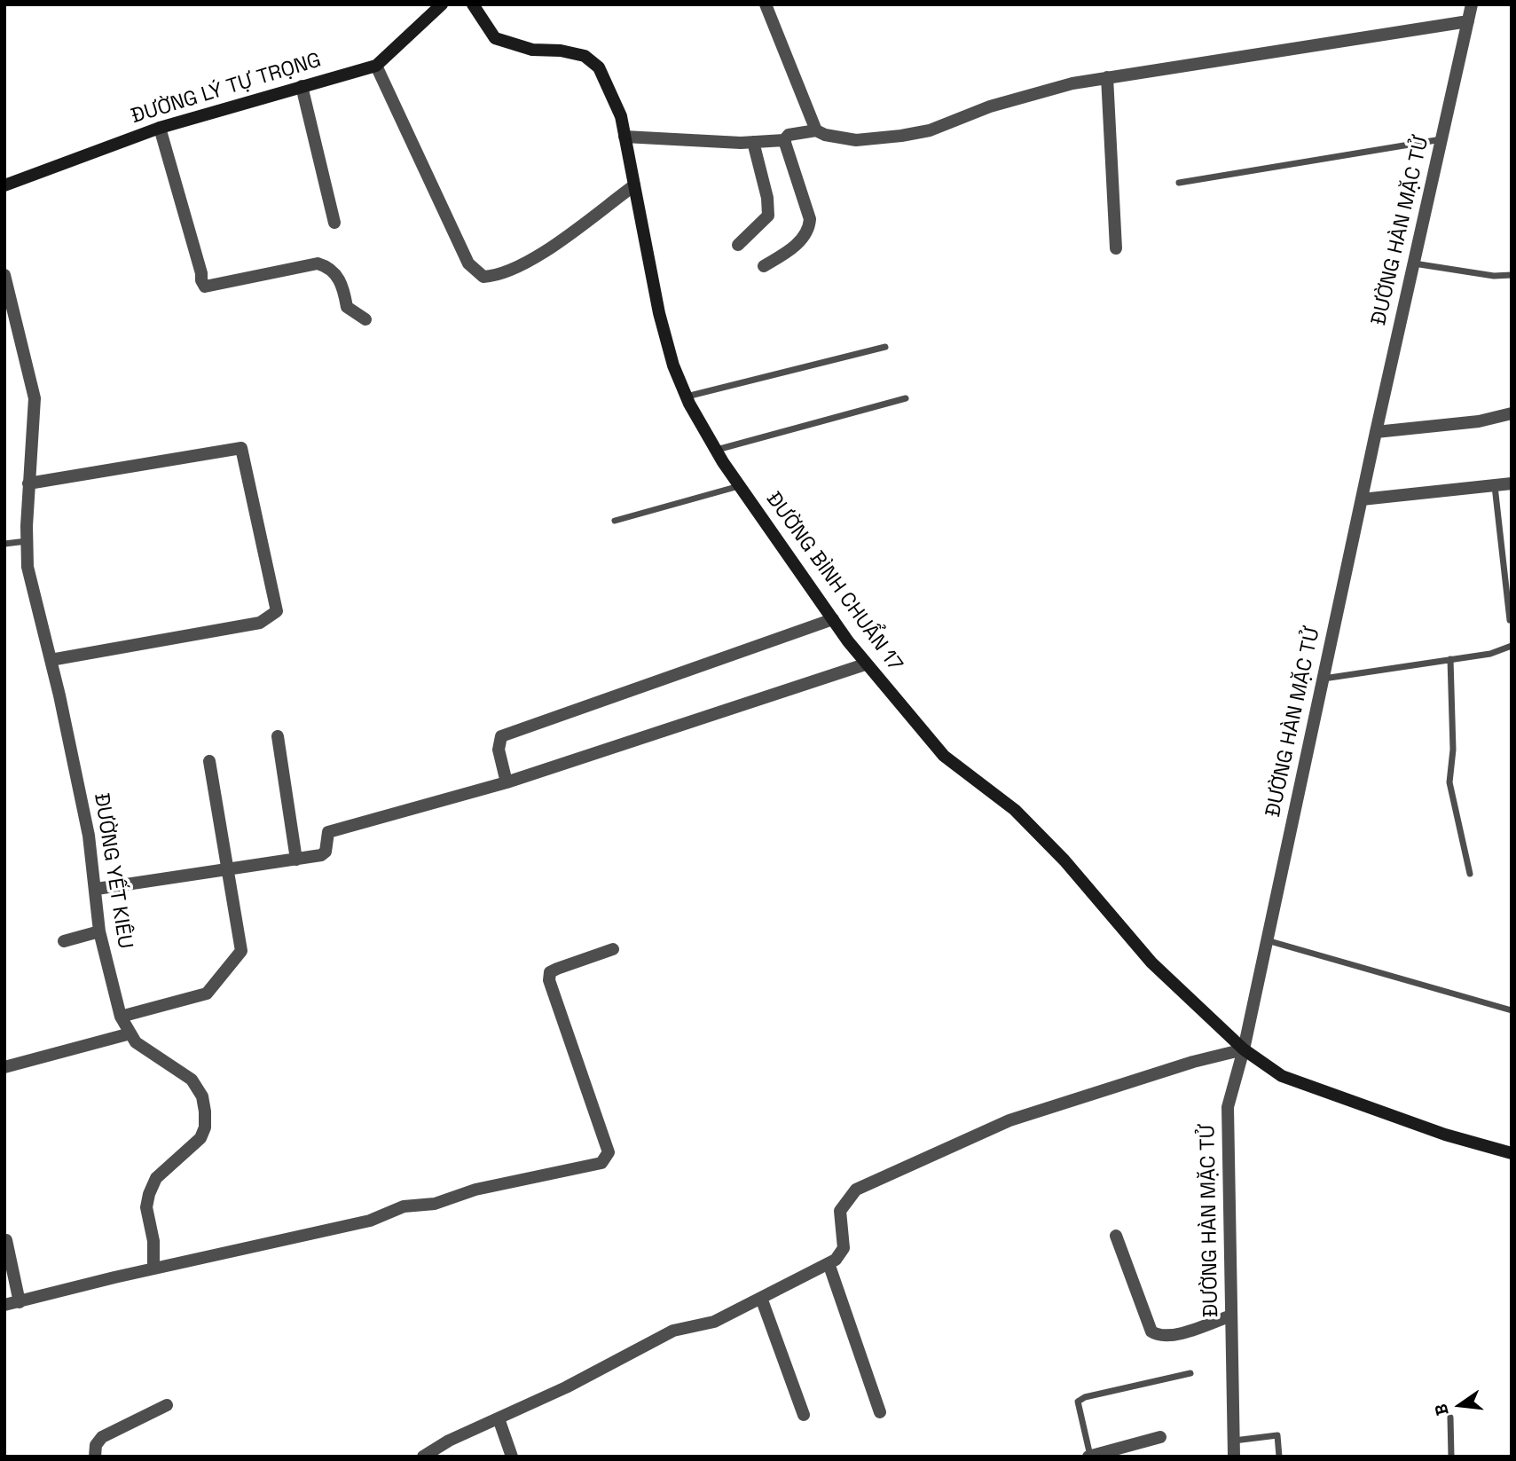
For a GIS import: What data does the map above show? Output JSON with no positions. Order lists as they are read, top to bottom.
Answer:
{
  "streets": {
    "street": [
      "ĐƯỜNG LÝ TỰ TRỌNG",
      "ĐƯỜNG HÀN MẶC TỬ",
      "ĐƯỜNG BÌNH CHUẨN 17",
      "ĐƯỜNG YẾT KIÊU"
    ]
  },
  "crossings": [
    ["ĐƯỜNG HÀN MẶC TỬ", "ĐƯỜNG BÌNH CHUẨN 17"]
  ],
  "north": "left"
}
